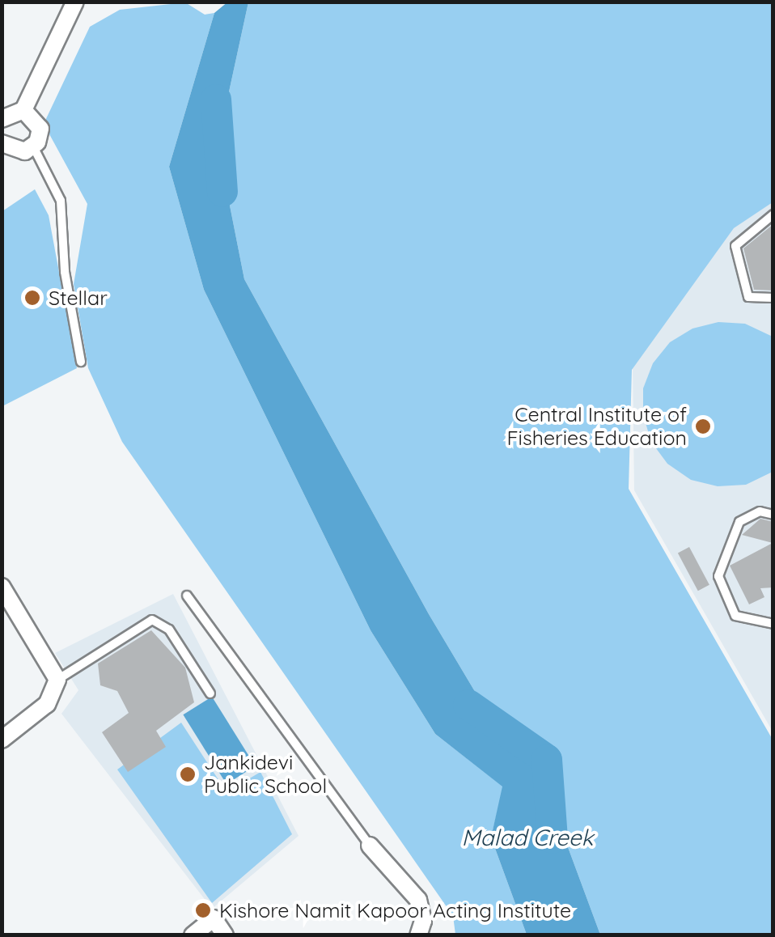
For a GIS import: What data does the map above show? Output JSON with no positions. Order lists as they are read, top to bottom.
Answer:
{
  "water": ["Malad Creek"],
  "places": [
    "Stellar",
    "Central Institute of Fisheries Education",
    "Jankidevi Public School",
    "Kishore Namit Kapoor Acting Institute"
  ]
}
